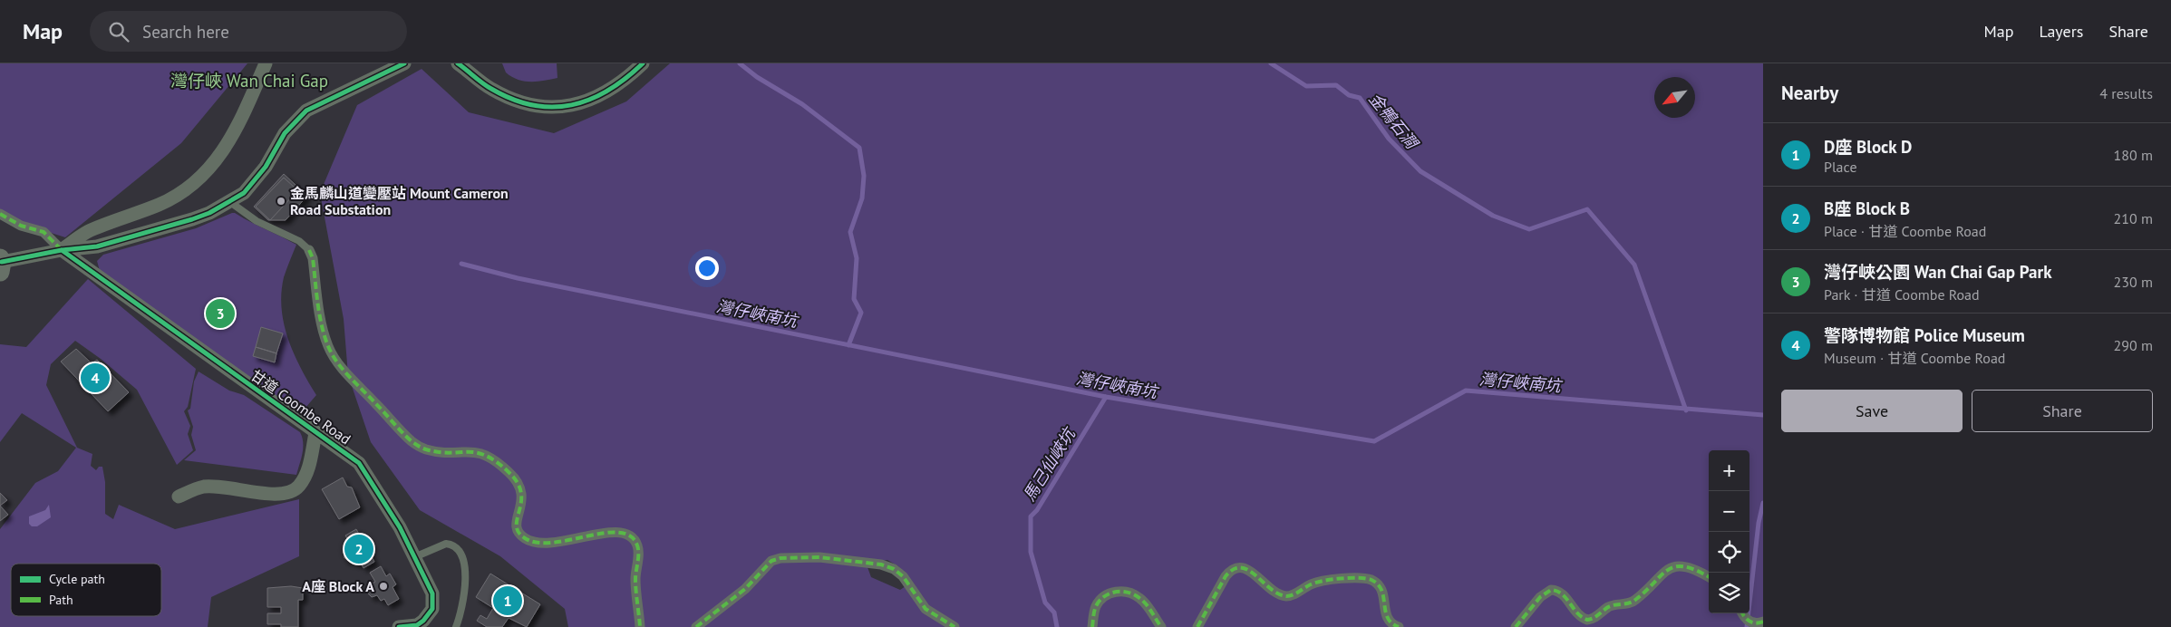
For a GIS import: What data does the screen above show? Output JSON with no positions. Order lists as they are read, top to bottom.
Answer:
{
  "streets": {
    "street": ["甘道 Coombe Road"]
  },
  "districts": ["灣仔峽 Wan Chai Gap"],
  "water": ["金鴨石澗", "灣仔峽南坑", "馬己仙峽坑"],
  "places": ["金馬麟山道變壓站 Mount Cameron Road Substation", "A座 Block A"],
  "legend": ["Cycle path", "Path"],
  "north": "bottom left",
  "page": {
    "header": "Map",
    "search": "Search here",
    "nav": ["Map", "Layers", "Share"],
    "heading": ["Nearby", "4 results"],
    "list": [
      {
        "mark": "1",
        "name": "D座 Block D",
        "note": "Place",
        "value": "180 m"
      },
      {
        "mark": "2",
        "name": "B座 Block B",
        "note": "Place · 甘道 Coombe Road",
        "value": "210 m"
      },
      {
        "mark": "3",
        "name": "灣仔峽公園 Wan Chai Gap Park",
        "note": "Park · 甘道 Coombe Road",
        "value": "230 m"
      },
      {
        "mark": "4",
        "name": "警隊博物館 Police Museum",
        "note": "Museum · 甘道 Coombe Road",
        "value": "290 m"
      }
    ],
    "pins": [
      "3",
      "4",
      "2",
      "1"
    ],
    "buttons": ["Save", "Share"],
    "map_buttons": ["+", "−"]
  }
}
